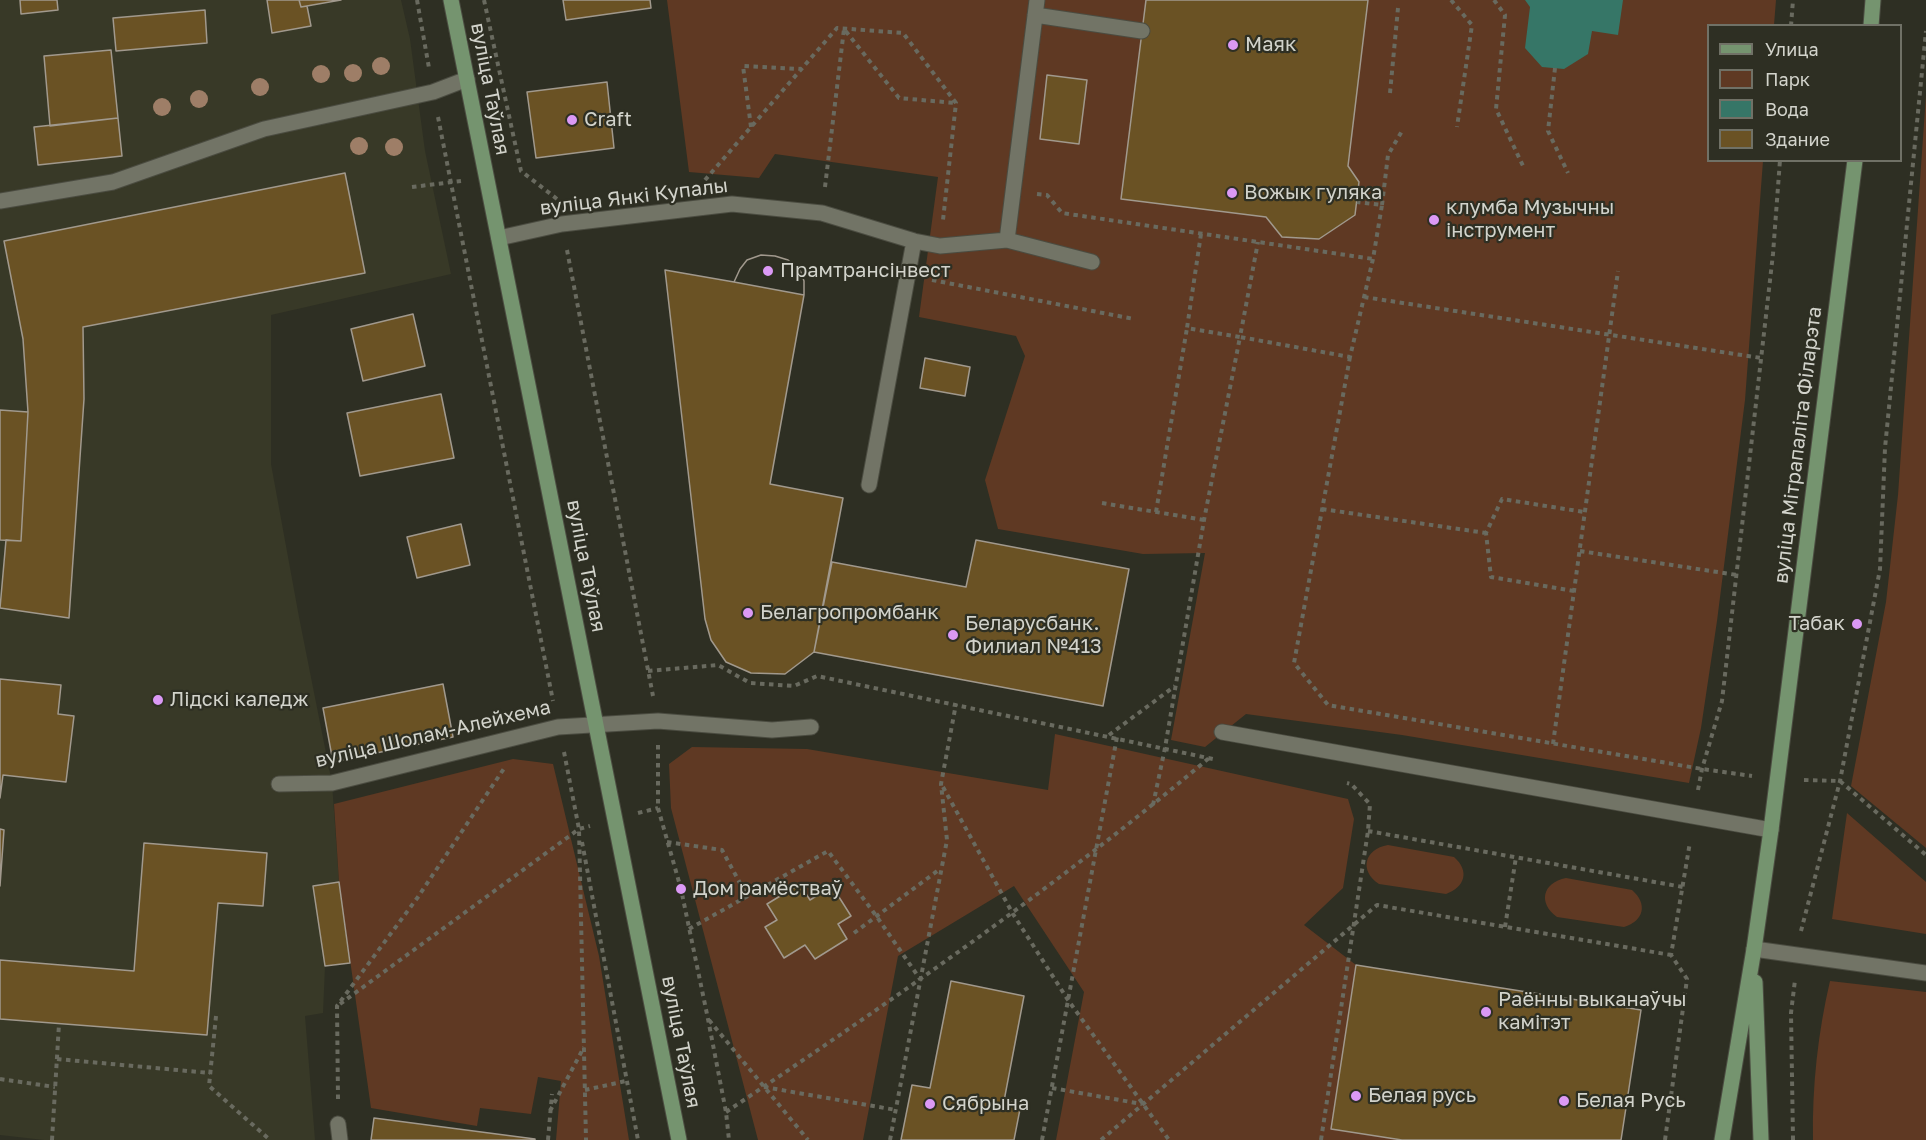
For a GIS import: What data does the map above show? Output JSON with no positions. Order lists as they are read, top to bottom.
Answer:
{
  "streets": {
    "main road": ["вуліца Таўлая", "вуліца Мітрапаліта Філарэта"],
    "street": ["вуліца Янкі Купалы", "вуліца Шолам-Алейхема"]
  },
  "crossings": [
    ["вуліца Таўлая", "вуліца Янкі Купалы"],
    ["вуліца Таўлая", "вуліца Шолам-Алейхема"]
  ],
  "places": [
    "Маяк",
    "Craft",
    "Вожык гуляка",
    "клумба Музычны інструмент",
    "Прамтрансінвест",
    "Белагропромбанк",
    "Табак",
    "Беларусбанк. Филиал №413",
    "Лідскі каледж",
    "Дом рамёстваў",
    "Раённы выканаўчы камітэт",
    "Белая русь",
    "Белая Русь",
    "Сябрына"
  ],
  "legend": [
    "Улица",
    "Парк",
    "Вода",
    "Здание"
  ]
}
